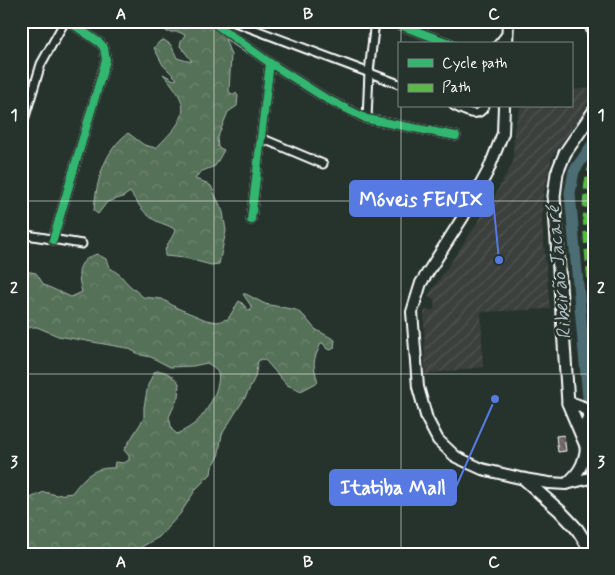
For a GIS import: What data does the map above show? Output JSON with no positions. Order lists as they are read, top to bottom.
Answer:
{
  "water": ["Ribeirão Jacaré"],
  "places": ["Móveis FENIX", "Itatiba Mall"],
  "legend": ["Cycle path", "Path"],
  "grid": {
    "columns": ["A", "B", "C"],
    "rows": ["1", "2", "3"]
  }
}
